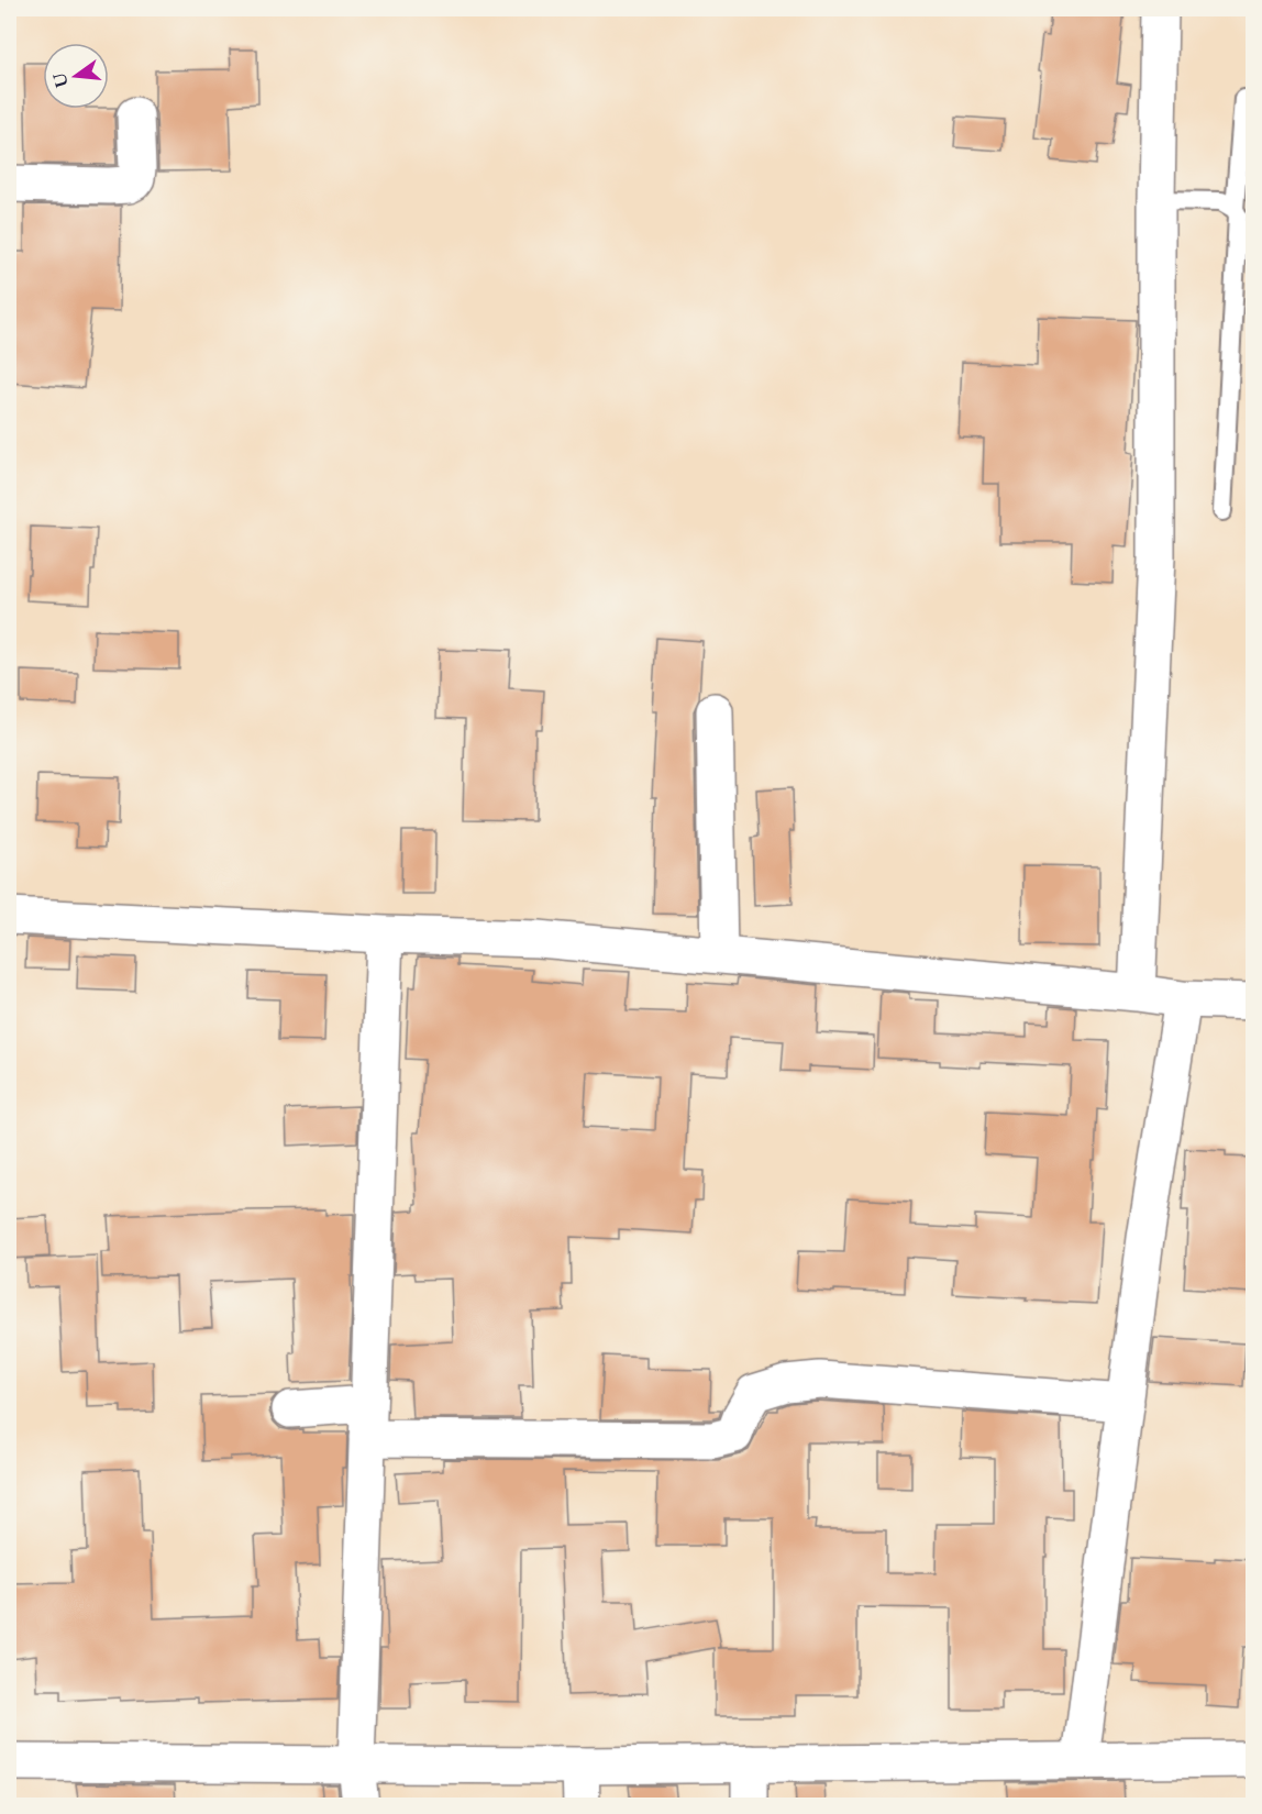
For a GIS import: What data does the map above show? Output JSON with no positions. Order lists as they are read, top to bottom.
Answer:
{
  "north": "left"
}
